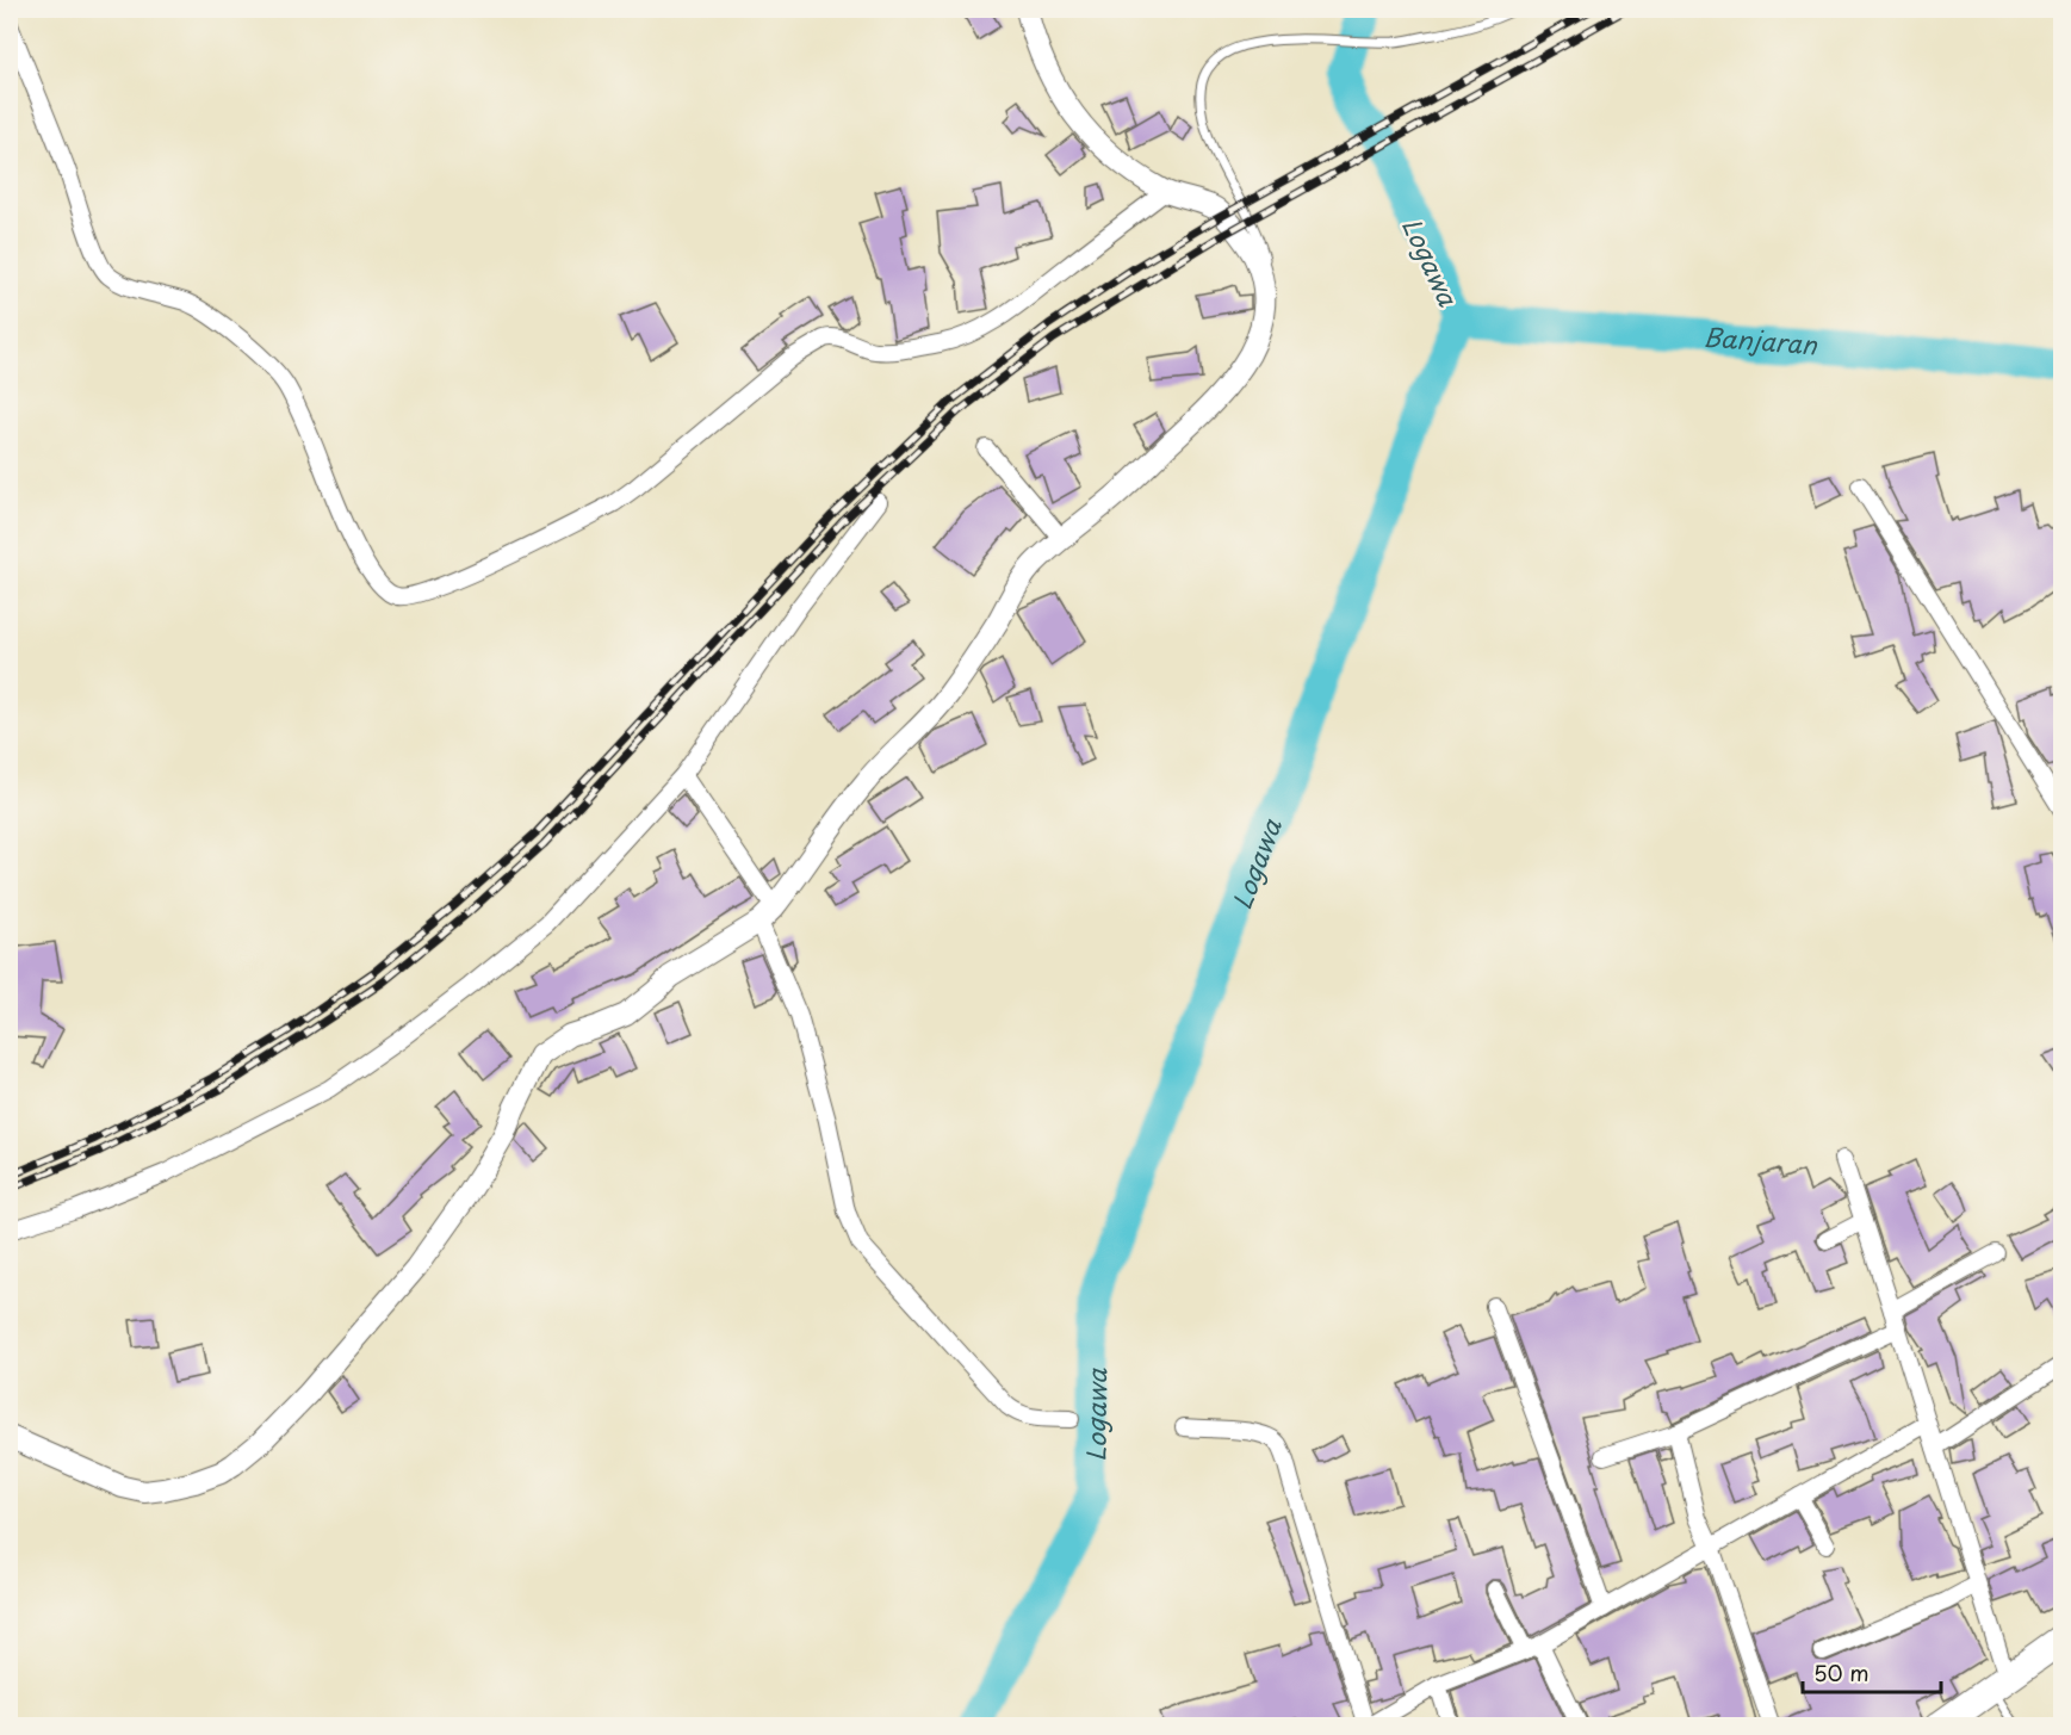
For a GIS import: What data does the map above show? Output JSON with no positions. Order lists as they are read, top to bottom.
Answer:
{
  "water": ["Logawa", "Banjaran"],
  "scale_bar": "50 m"
}
